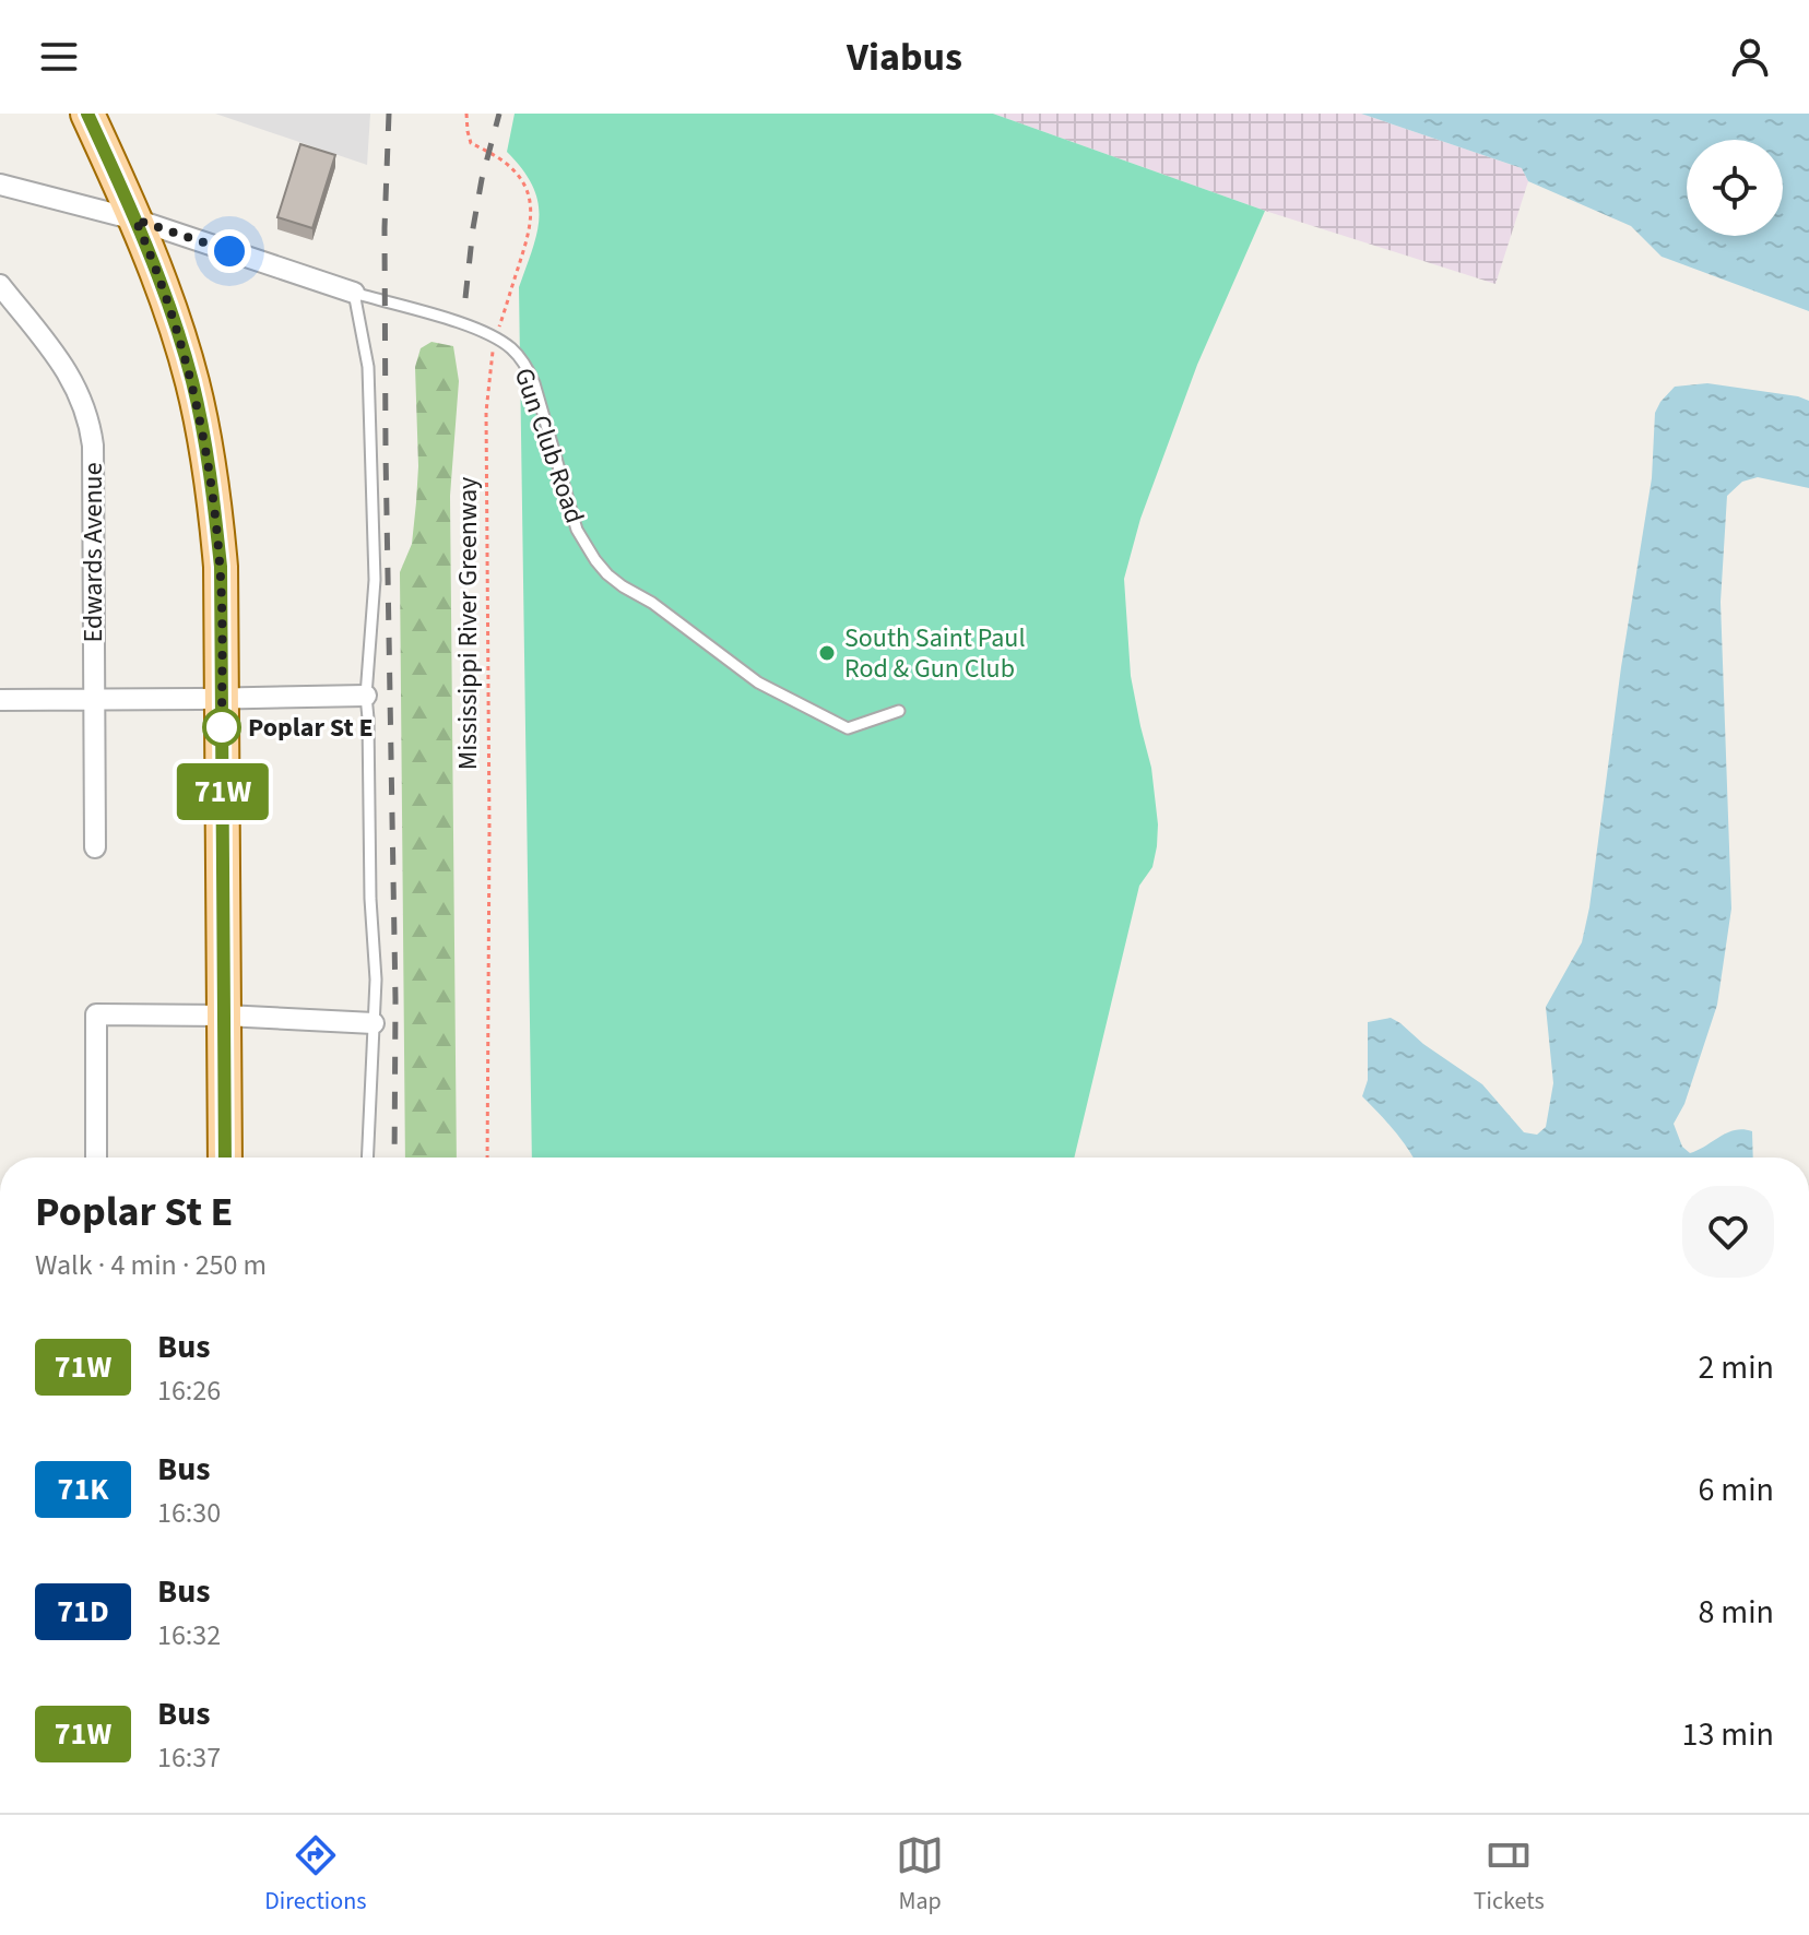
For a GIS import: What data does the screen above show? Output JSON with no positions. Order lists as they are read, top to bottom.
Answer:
{
  "streets": {
    "street": ["Edwards Avenue"],
    "lane": ["Gun Club Road"],
    "path": ["Mississippi River Greenway"]
  },
  "crossings": [
    ["Gun Club Road", "Mississippi River Greenway"]
  ],
  "places": ["South Saint Paul Rod & Gun Club", "Poplar St E"],
  "lines": ["bus line 71W"],
  "page": {
    "header": "Viabus",
    "on_map": "71W",
    "heading": ["Poplar St E", "Walk · 4 min · 250 m"],
    "list": [
      {
        "mark": "71W",
        "name": "Bus",
        "note": "16:26",
        "value": "2 min"
      },
      {
        "mark": "71K",
        "name": "Bus",
        "note": "16:30",
        "value": "6 min"
      },
      {
        "mark": "71D",
        "name": "Bus",
        "note": "16:32",
        "value": "8 min"
      },
      {
        "mark": "71W",
        "name": "Bus",
        "note": "16:37",
        "value": "13 min"
      }
    ],
    "tabs": ["Directions", "Map", "Tickets"]
  }
}
